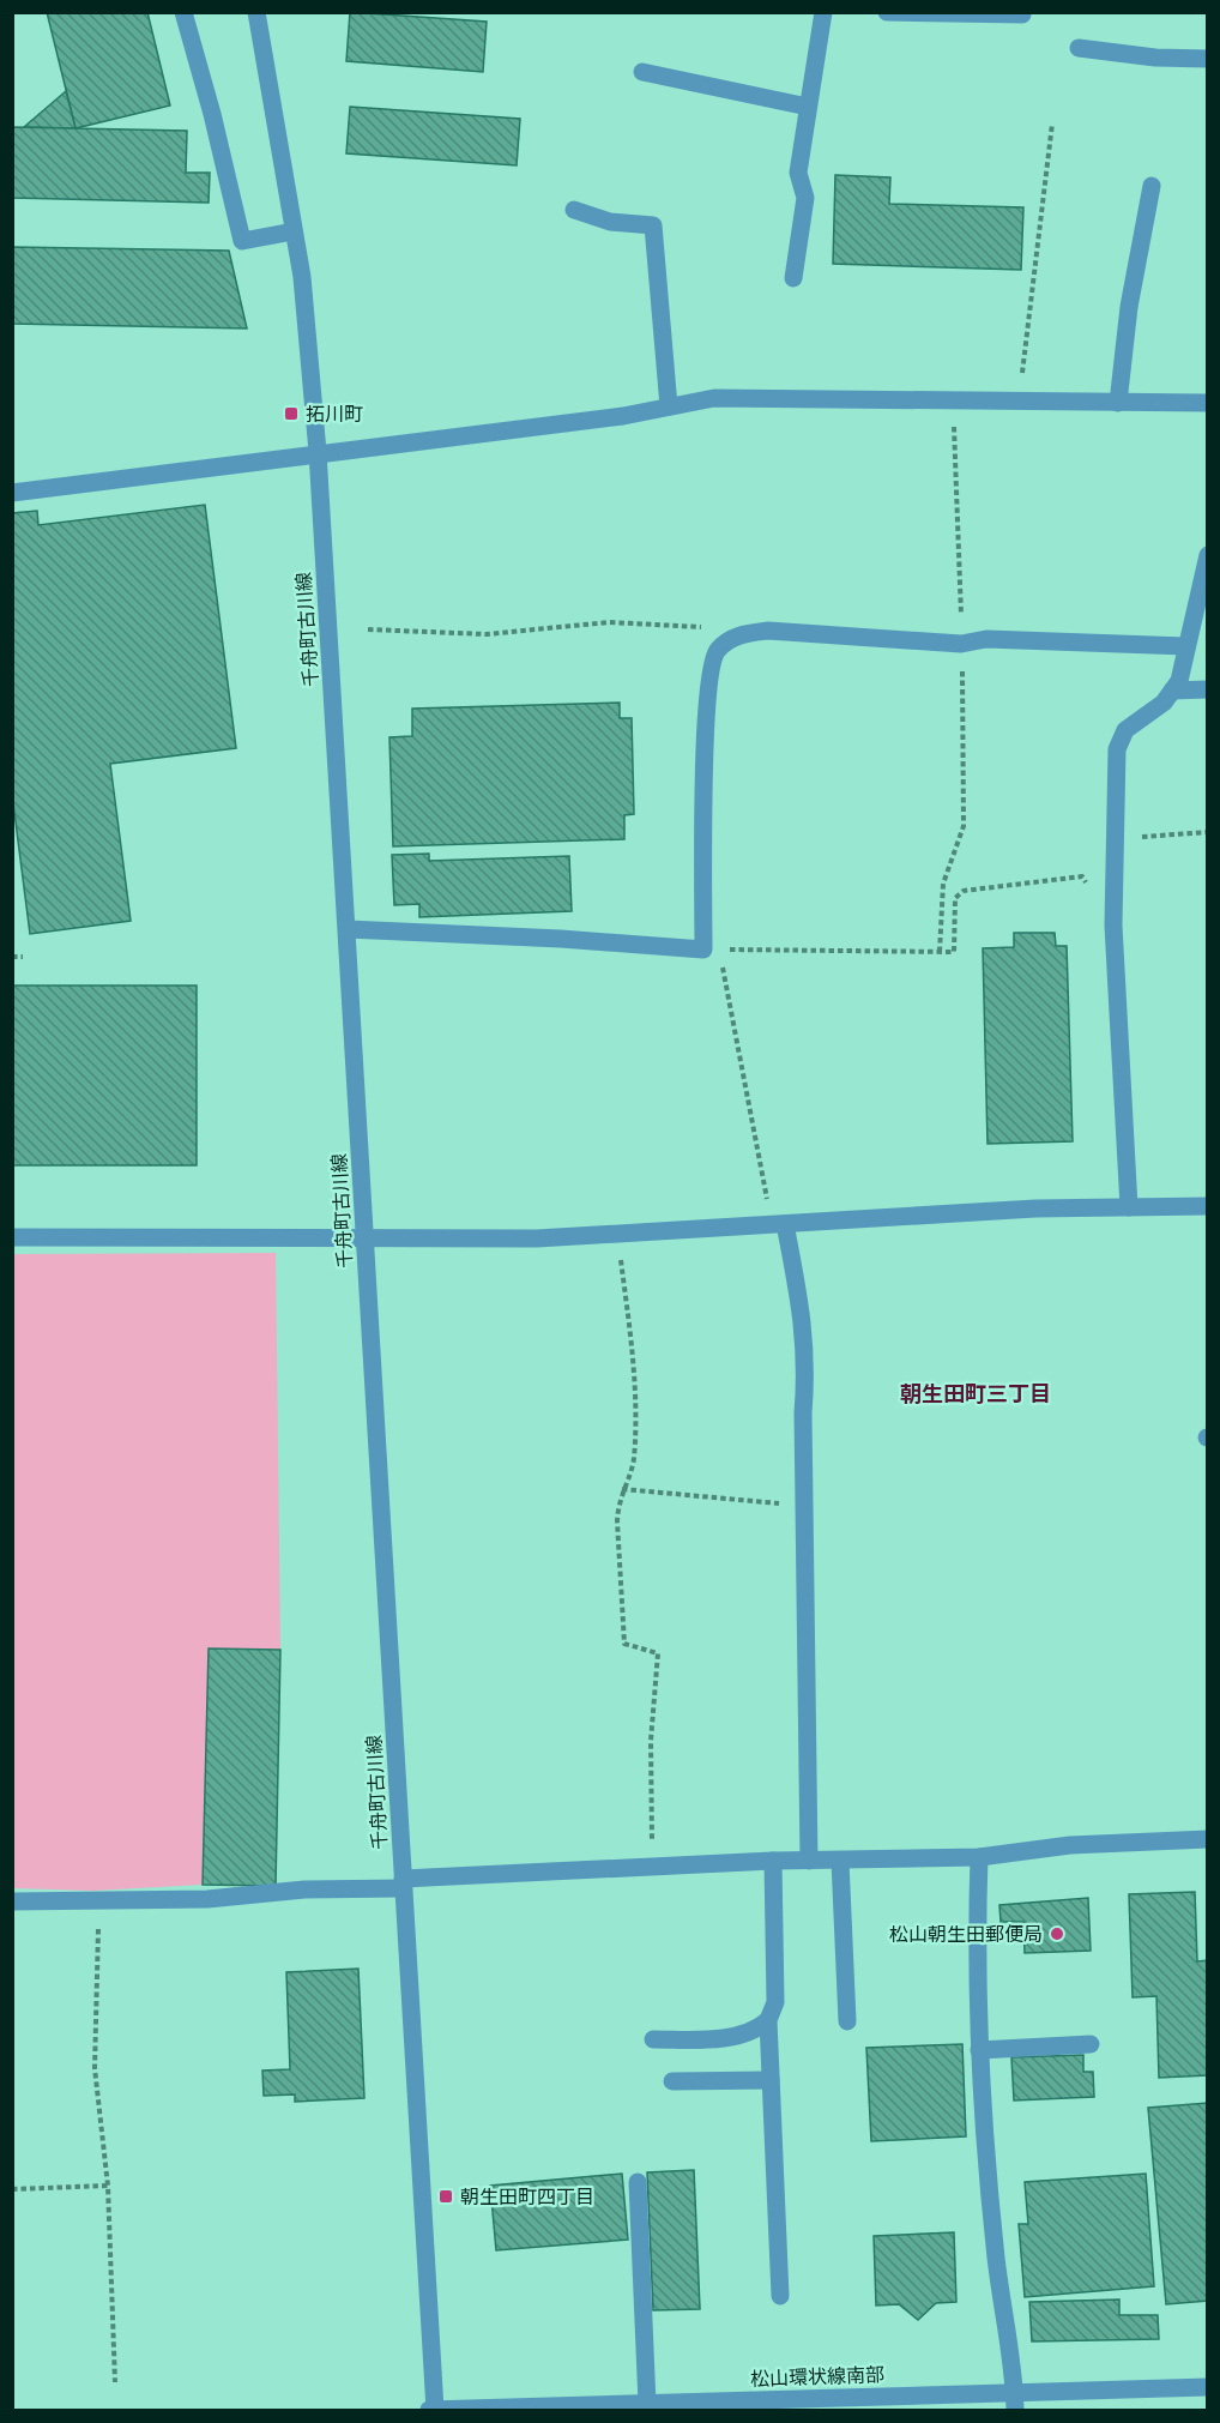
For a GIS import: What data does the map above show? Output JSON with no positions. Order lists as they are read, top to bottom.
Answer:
{
  "streets": {
    "street": ["千舟町古川線", "松山環状線南部"]
  },
  "crossings": [
    ["千舟町古川線", "松山環状線南部"]
  ],
  "districts": ["朝生田町三丁目"],
  "places": {
    "transit": ["拓川町", "朝生田町四丁目"],
    "other": ["松山朝生田郵便局"]
  }
}
